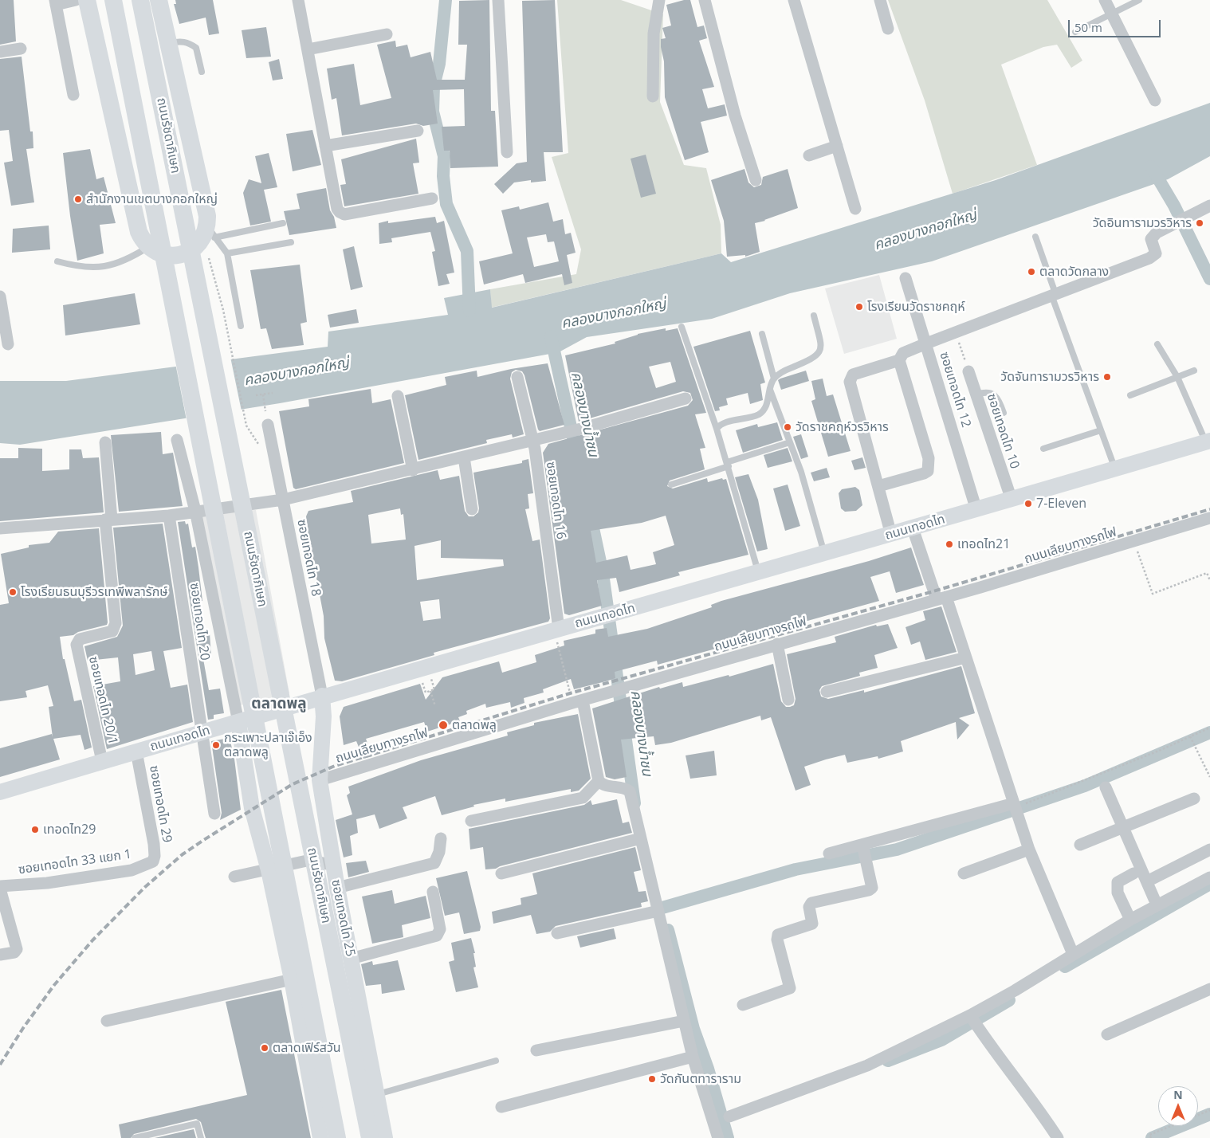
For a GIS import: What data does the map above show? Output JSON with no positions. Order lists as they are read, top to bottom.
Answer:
{
  "streets": {
    "main road": ["ถนนรัชดาภิเษก", "ถนนเทอดไท", "ซอยเทอดไท 25"],
    "street": [
      "ซอยเทอดไท 12",
      "ซอยเทอดไท 10",
      "ซอยเทอดไท 16",
      "ถนนเลียบทางรถไฟ",
      "ซอยเทอดไท 18",
      "ซอยเทอดไท 20",
      "ซอยเทอดไท 20/1",
      "ซอยเทอดไท 29",
      "ซอยเทอดไท 33 แยก 1"
    ]
  },
  "crossings": [
    ["ซอยเทอดไท 12", "ถนนเทอดไท"],
    ["ซอยเทอดไท 10", "ถนนเทอดไท"],
    ["ซอยเทอดไท 16", "ถนนเทอดไท"],
    ["ถนนเทอดไท", "ซอยเทอดไท 18"],
    ["ถนนเทอดไท", "ซอยเทอดไท 20"],
    ["ถนนเทอดไท", "ซอยเทอดไท 20/1"],
    ["ถนนเทอดไท", "ซอยเทอดไท 29"],
    ["ถนนเทอดไท", "ซอยเทอดไท 25"],
    ["ถนนเลียบทางรถไฟ", "ซอยเทอดไท 25"],
    ["ซอยเทอดไท 18", "ซอยเทอดไท 25"],
    ["ซอยเทอดไท 29", "ซอยเทอดไท 33 แยก 1"]
  ],
  "districts": ["ตลาดพลู"],
  "water": ["คลองบางกอกใหญ่", "คลองบางน้ำชน"],
  "places": [
    "สำนักงานเขตบางกอกใหญ่",
    "วัดอินทารามวรวิหาร",
    "ตลาดวัดกลาง",
    "โรงเรียนวัดราชคฤห์",
    "วัดจันทารามวรวิหาร",
    "วัดราชคฤห์วรวิหาร",
    "7-Eleven",
    "เทอดไท21",
    "โรงเรียนธนบุรีวรเทพีพลารักษ์",
    "ตลาดพลู",
    "กระเพาะปลาเจ๊เอ็ง ตลาดพลู",
    "เทอดไท29",
    "ตลาดเฟิร์สวัน",
    "วัดกันตทาราราม"
  ],
  "scale_bar": "50 m",
  "north": "top"
}
